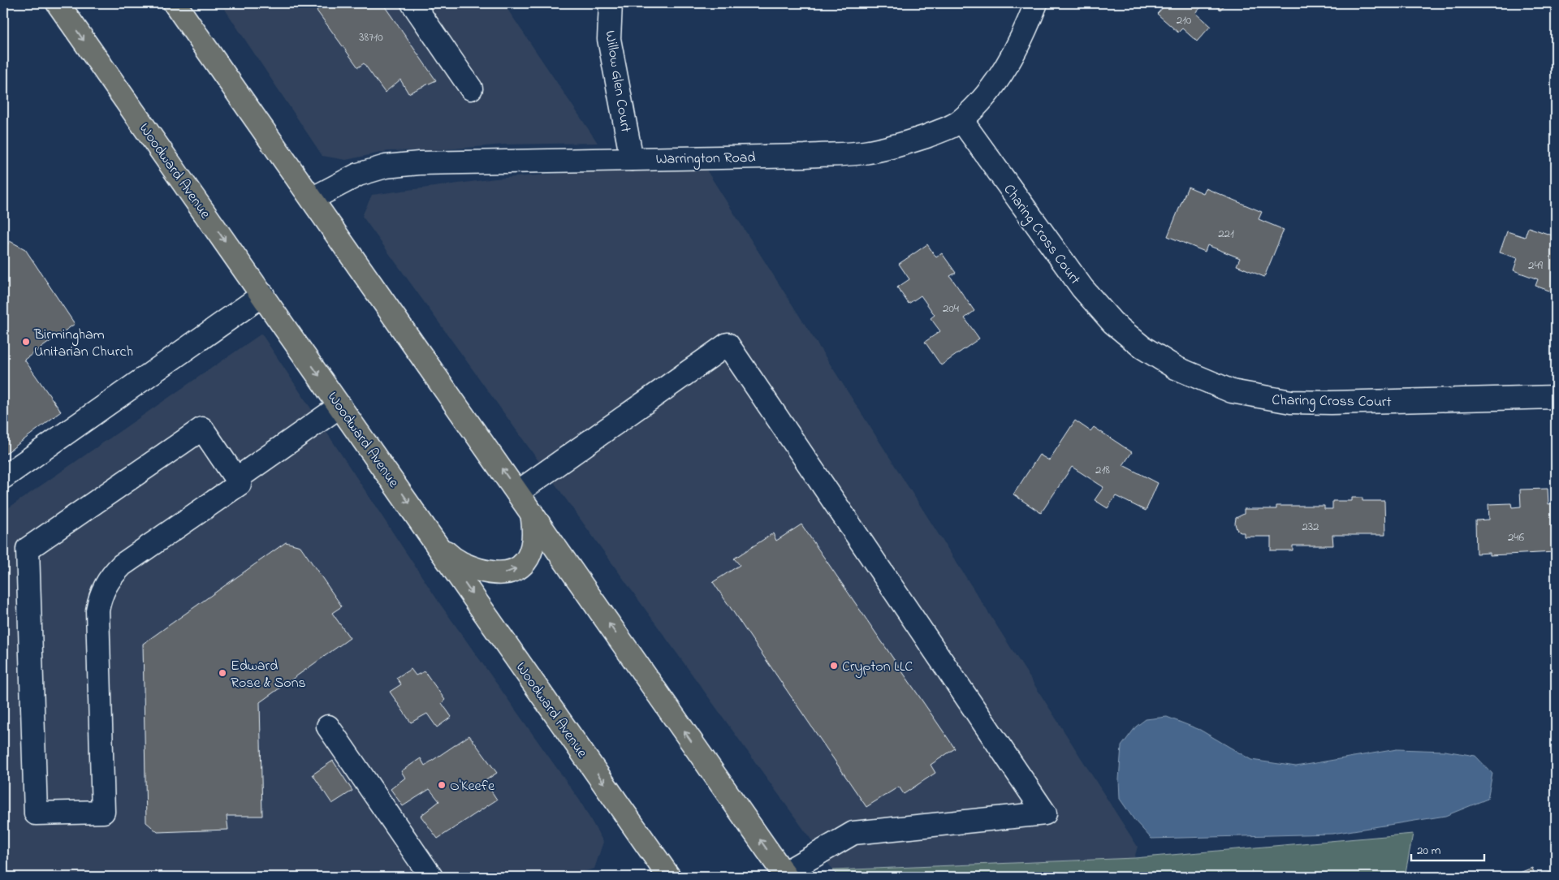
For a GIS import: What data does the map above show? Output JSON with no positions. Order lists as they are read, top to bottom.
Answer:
{
  "streets": {
    "main road": ["Woodward Avenue"],
    "street": ["Willow Glen Court", "Warrington Road", "Charing Cross Court"]
  },
  "crossings": [
    ["Willow Glen Court", "Warrington Road"],
    ["Warrington Road", "Charing Cross Court"]
  ],
  "places": [
    "Birmingham Unitarian Church",
    "Crypton LLC",
    "Edward Rose & Sons",
    "O'Keefe"
  ],
  "house_numbers": [
    "210",
    "38710",
    "221",
    "249",
    "204",
    "218",
    "232",
    "246"
  ],
  "scale_bar": "20 m"
}
